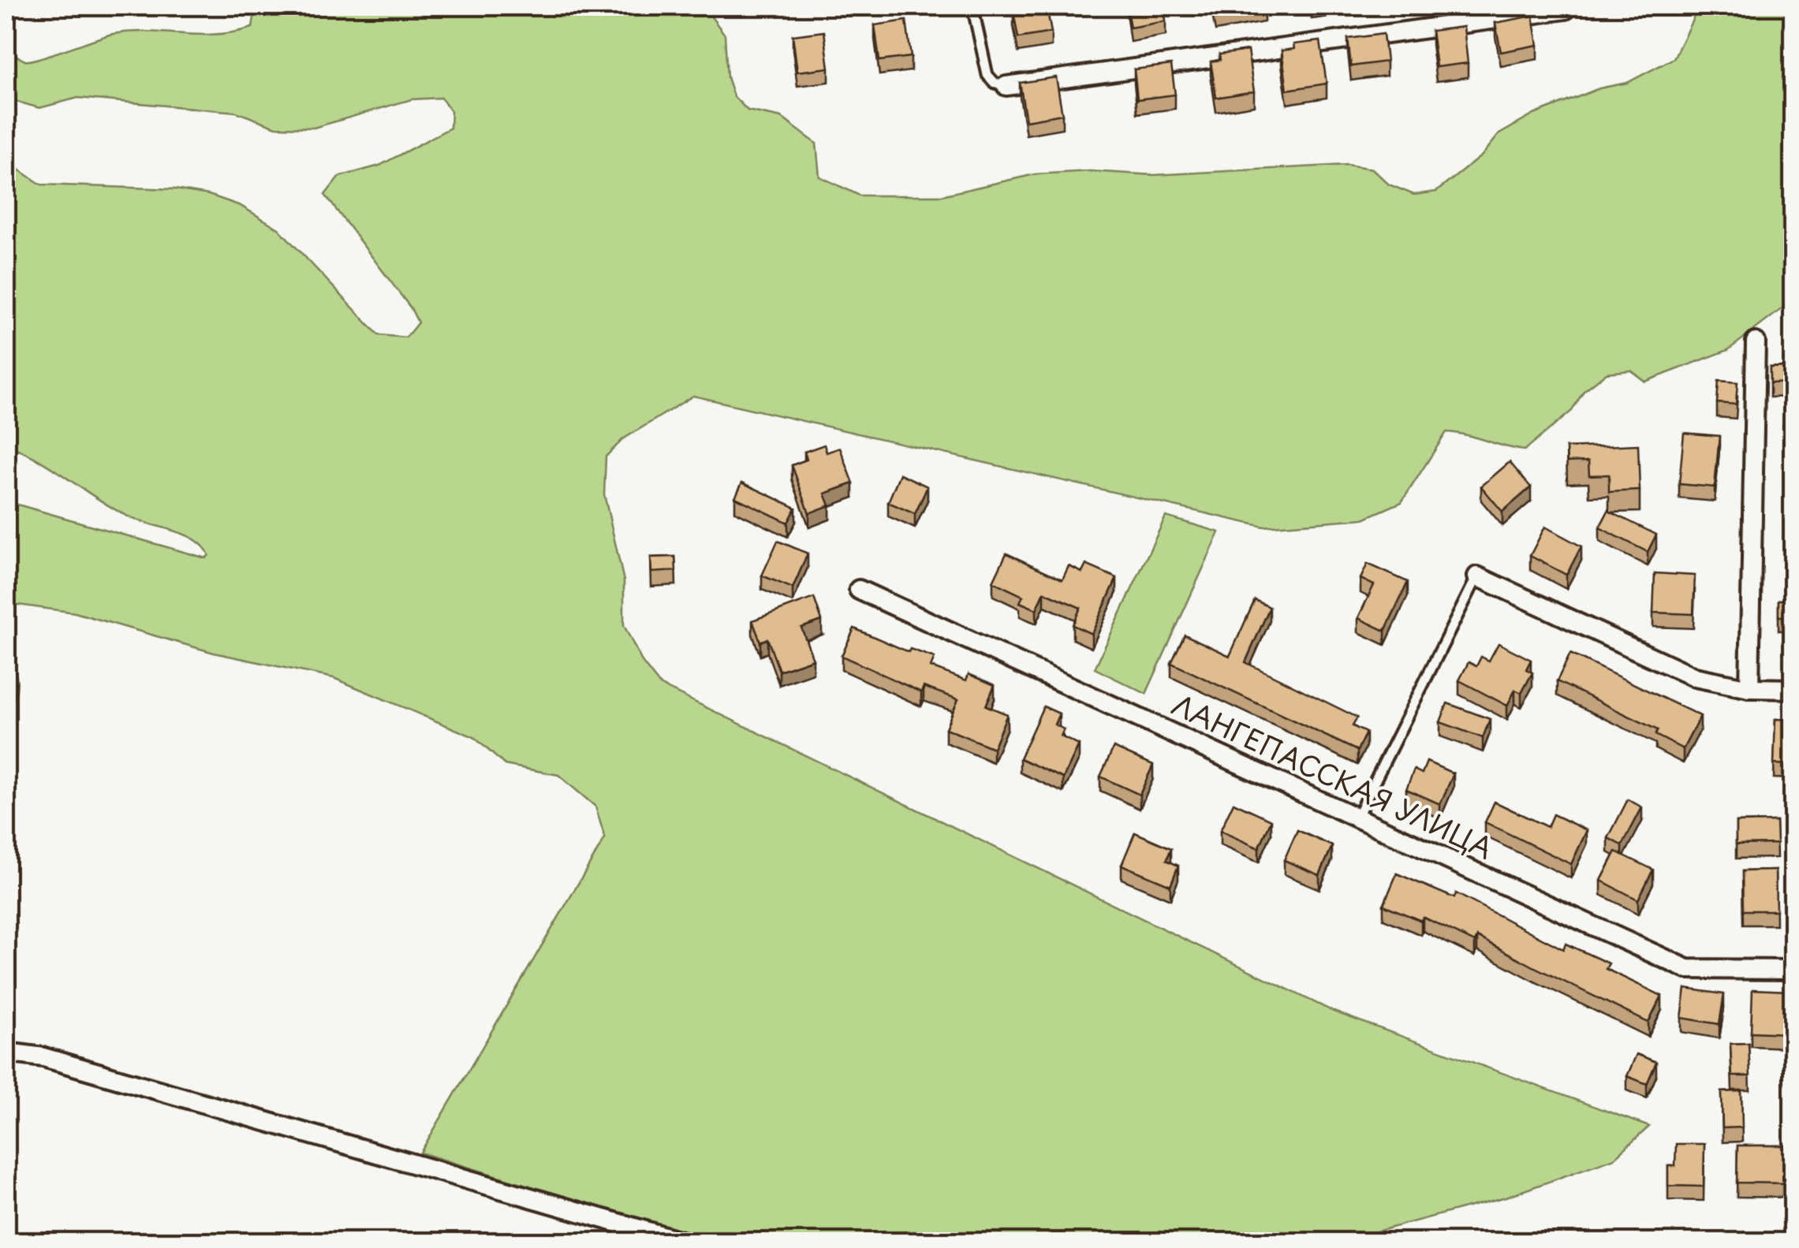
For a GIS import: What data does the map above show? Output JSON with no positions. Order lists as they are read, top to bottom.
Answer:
{
  "streets": {
    "street": ["ЛАНГЕПАССКАЯ УЛИЦА"]
  }
}
